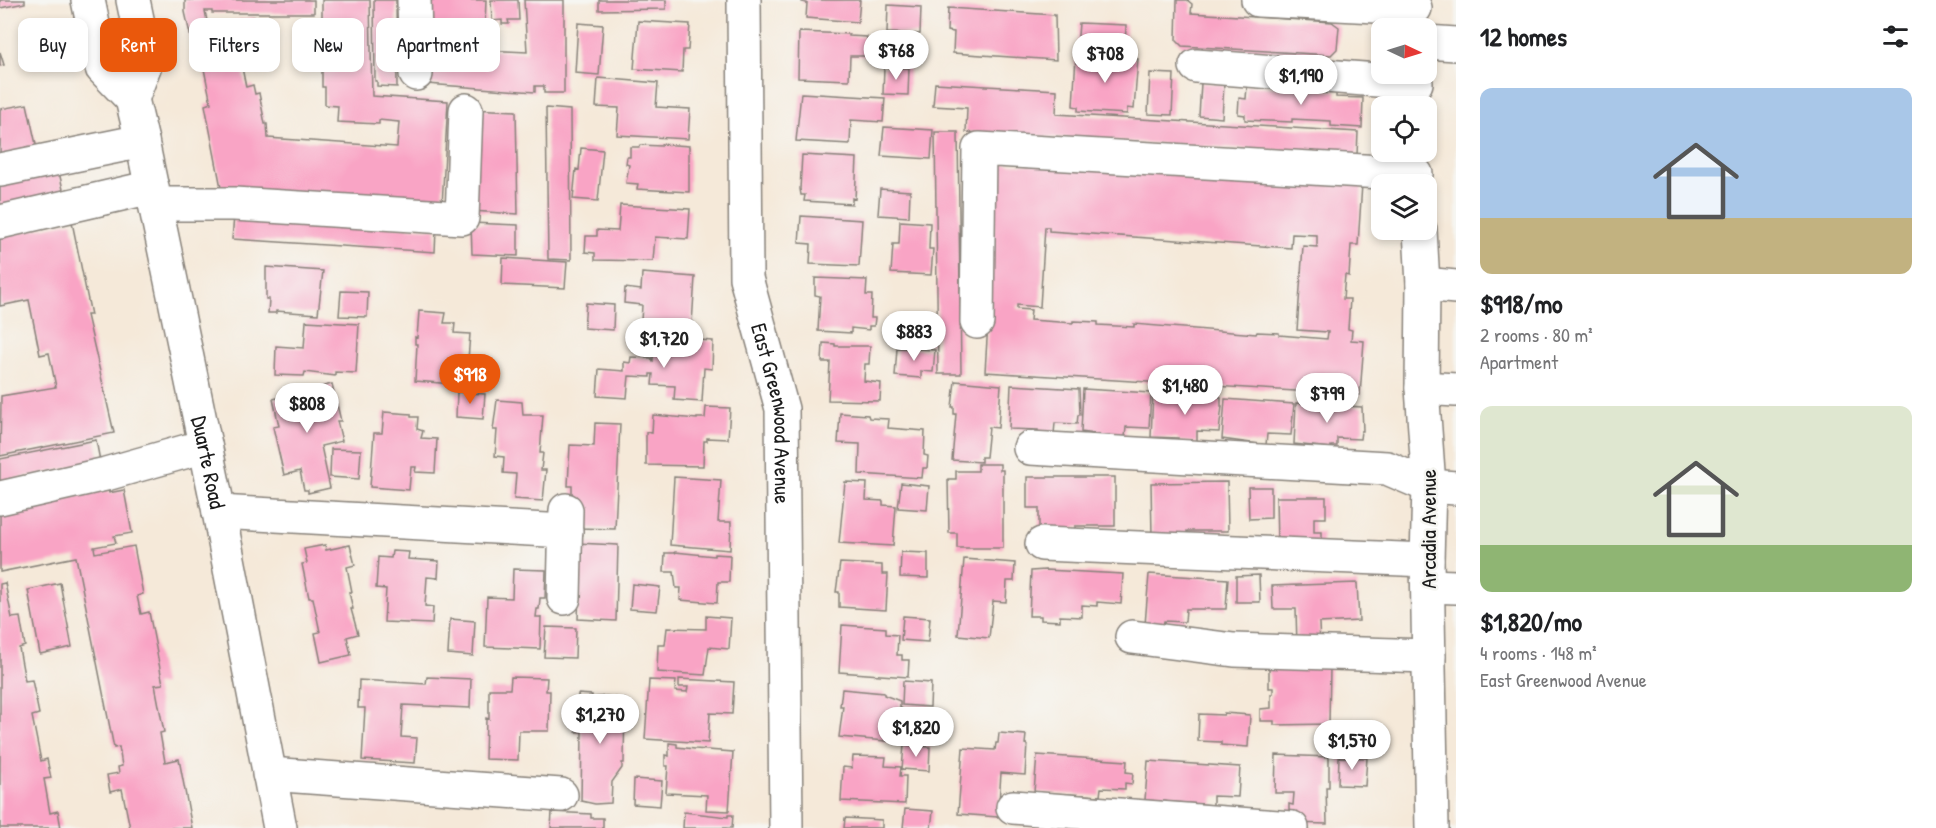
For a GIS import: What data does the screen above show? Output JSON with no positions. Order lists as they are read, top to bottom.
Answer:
{
  "streets": {
    "street": ["East Greenwood Avenue", "Duarte Road", "Arcadia Avenue"]
  },
  "north": "right",
  "page": {
    "heading": "12 homes",
    "chip": [
      "Buy",
      "Rent",
      "Filters",
      "New",
      "Apartment"
    ],
    "price": [
      "$768",
      "$708",
      "$1,190",
      "$883",
      "$1,720",
      "$918",
      "$1,480",
      "$799",
      "$808",
      "$1,270",
      "$1,820",
      "$1,570"
    ],
    "list": [
      {
        "name": "$918/mo",
        "note": "2 rooms · 80 m² · Apartment"
      },
      {
        "name": "$1,820/mo",
        "note": "4 rooms · 148 m² · East Greenwood Avenue"
      }
    ]
  }
}
